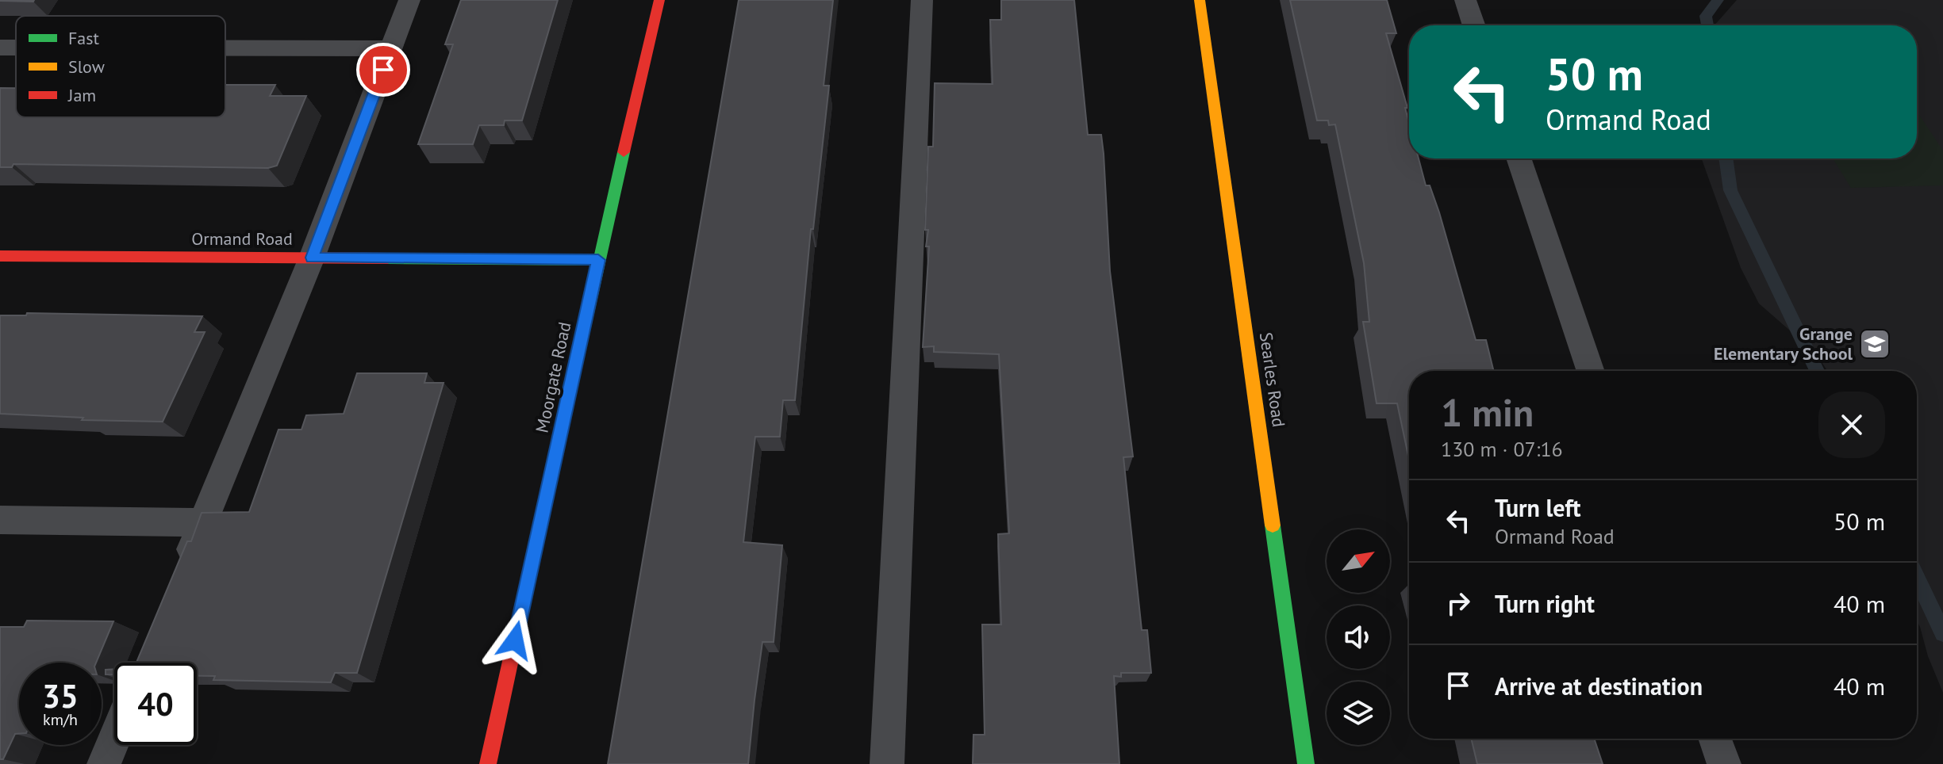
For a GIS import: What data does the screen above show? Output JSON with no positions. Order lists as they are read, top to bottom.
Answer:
{
  "streets": {
    "street": ["Ormand Road", "Moorgate Road", "Searles Road"]
  },
  "crossings": [
    ["Ormand Road", "Moorgate Road"]
  ],
  "places": {
    "school or university": ["Grange Elementary School"]
  },
  "legend": ["Fast", "Slow", "Jam"],
  "north": "top right",
  "page": {
    "turn": ["50 m", "Ormand Road"],
    "heading": ["1 min", "130 m · 07:16"],
    "list": [
      {
        "name": "Turn left",
        "note": "Ormand Road",
        "value": "50 m"
      },
      {
        "name": "Turn right",
        "value": "40 m"
      },
      {
        "name": "Arrive at destination",
        "value": "40 m"
      }
    ],
    "speed": "35 km/h",
    "limit": "40"
  }
}
